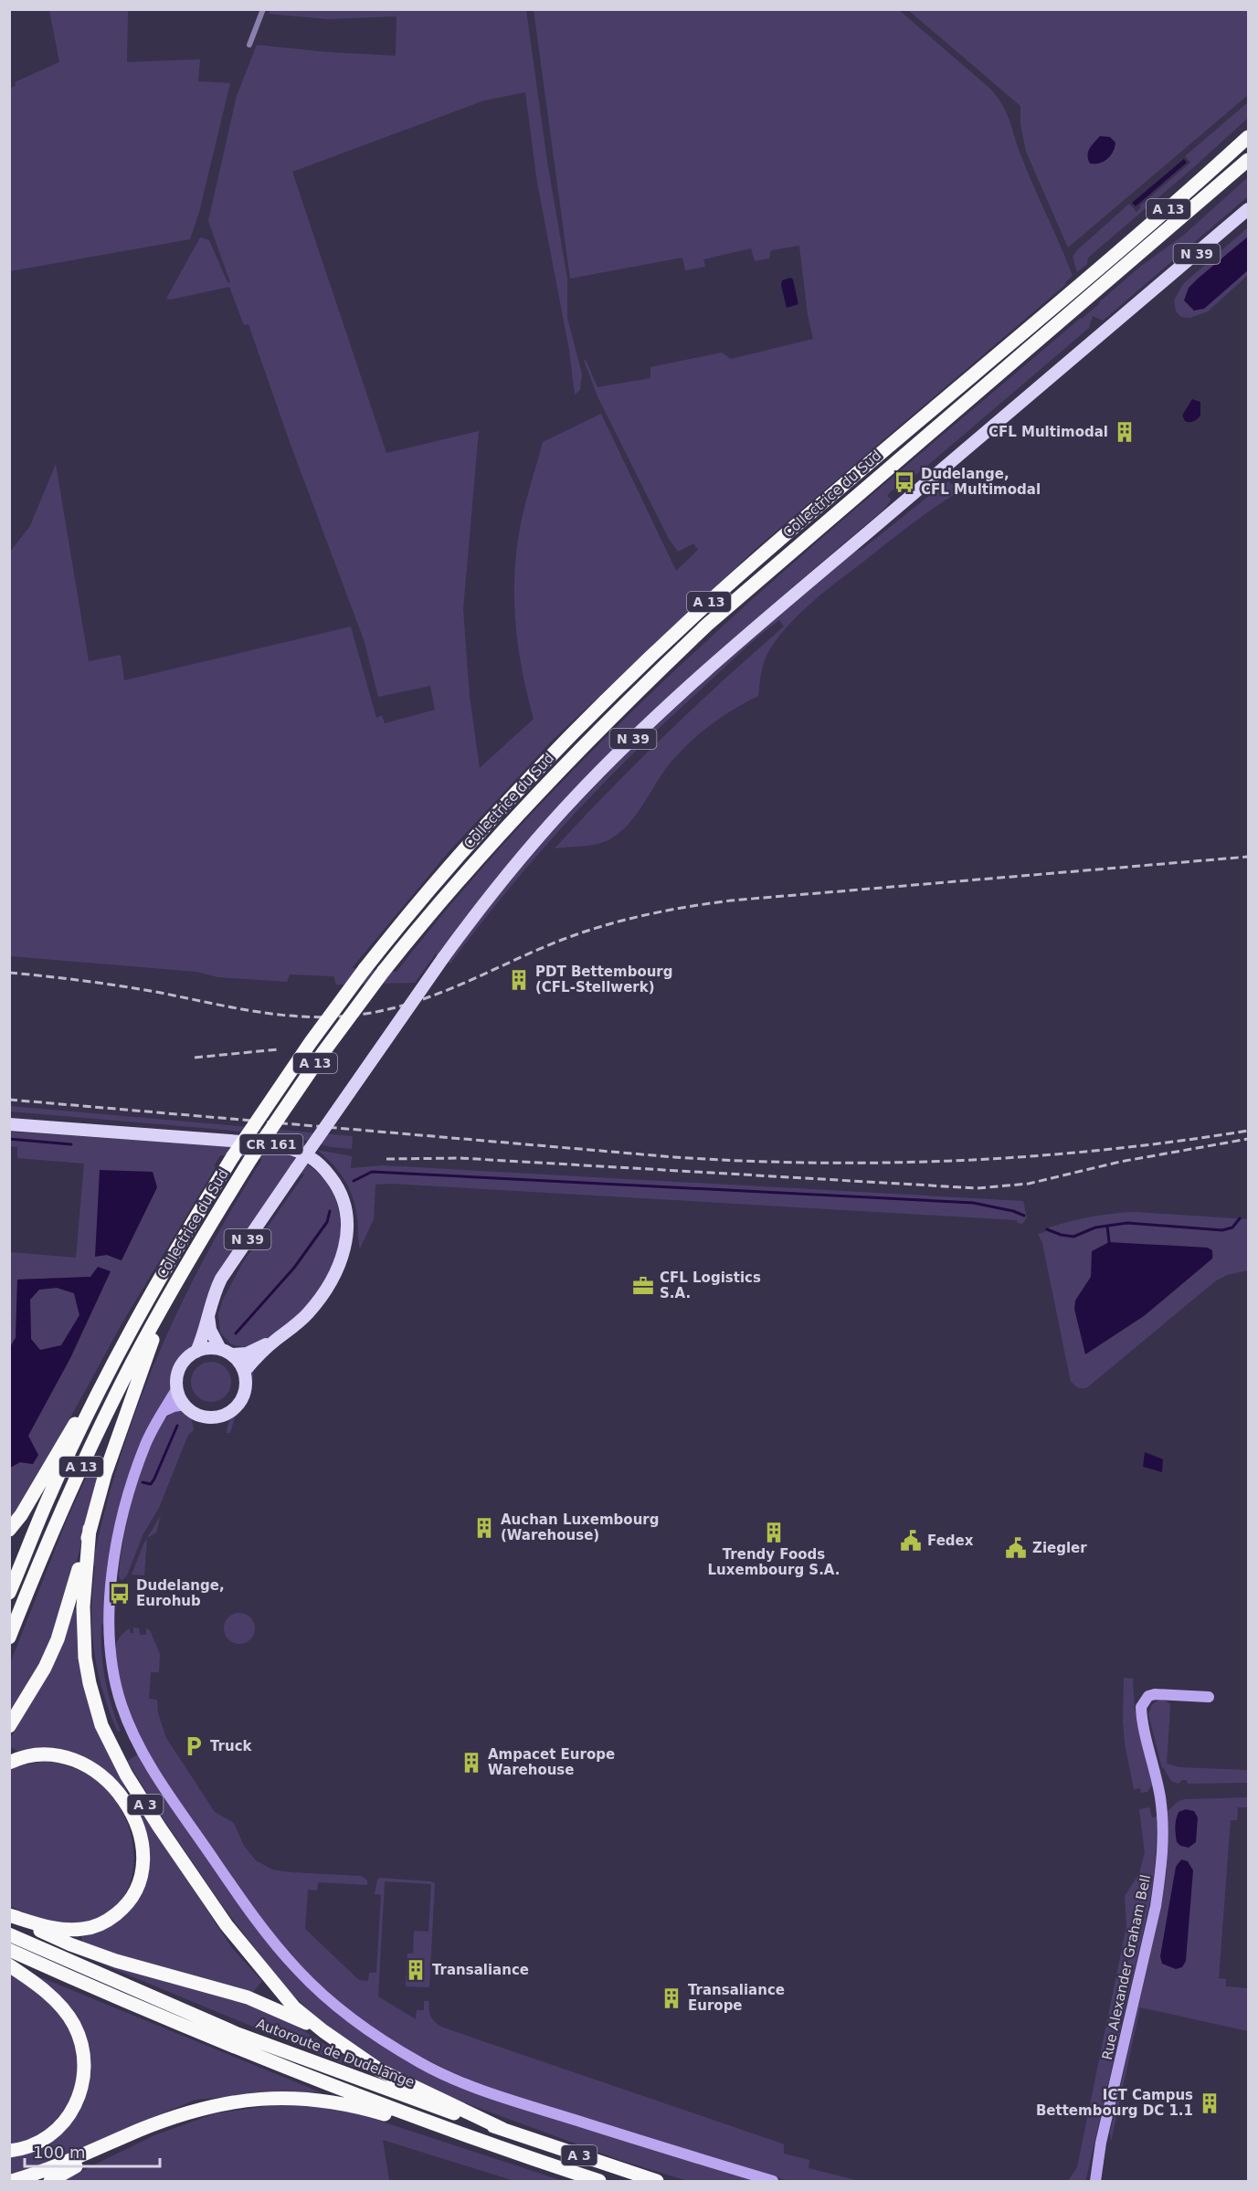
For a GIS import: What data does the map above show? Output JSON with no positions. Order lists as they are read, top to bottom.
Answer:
{
  "streets": {
    "highway": [
      "A 13",
      "Collectrice du Sud",
      "A 3",
      "Autoroute de Dudelange"
    ],
    "main road": ["N 39", "CR 161", "Rue Alexander Graham Bell"]
  },
  "crossings": [
    ["N 39", "CR 161"],
    ["Collectrice du Sud", "A 3"],
    ["A 3", "Autoroute de Dudelange"]
  ],
  "places": {
    "building": [
      "CFL Multimodal",
      "PDT Bettembourg (CFL-Stellwerk)",
      "Auchan Luxembourg (Warehouse)",
      "Trendy Foods Luxembourg S.A.",
      "Ampacet Europe Warehouse",
      "Transaliance",
      "Transaliance Europe",
      "ICT Campus Bettembourg DC 1.1"
    ],
    "bus stop": ["Dudelange, CFL Multimodal", "Dudelange, Eurohub"],
    "office": ["CFL Logistics S.A."],
    "public building": ["Fedex", "Ziegler"],
    "parking": ["Truck"]
  },
  "scale_bar": "100 m"
}
